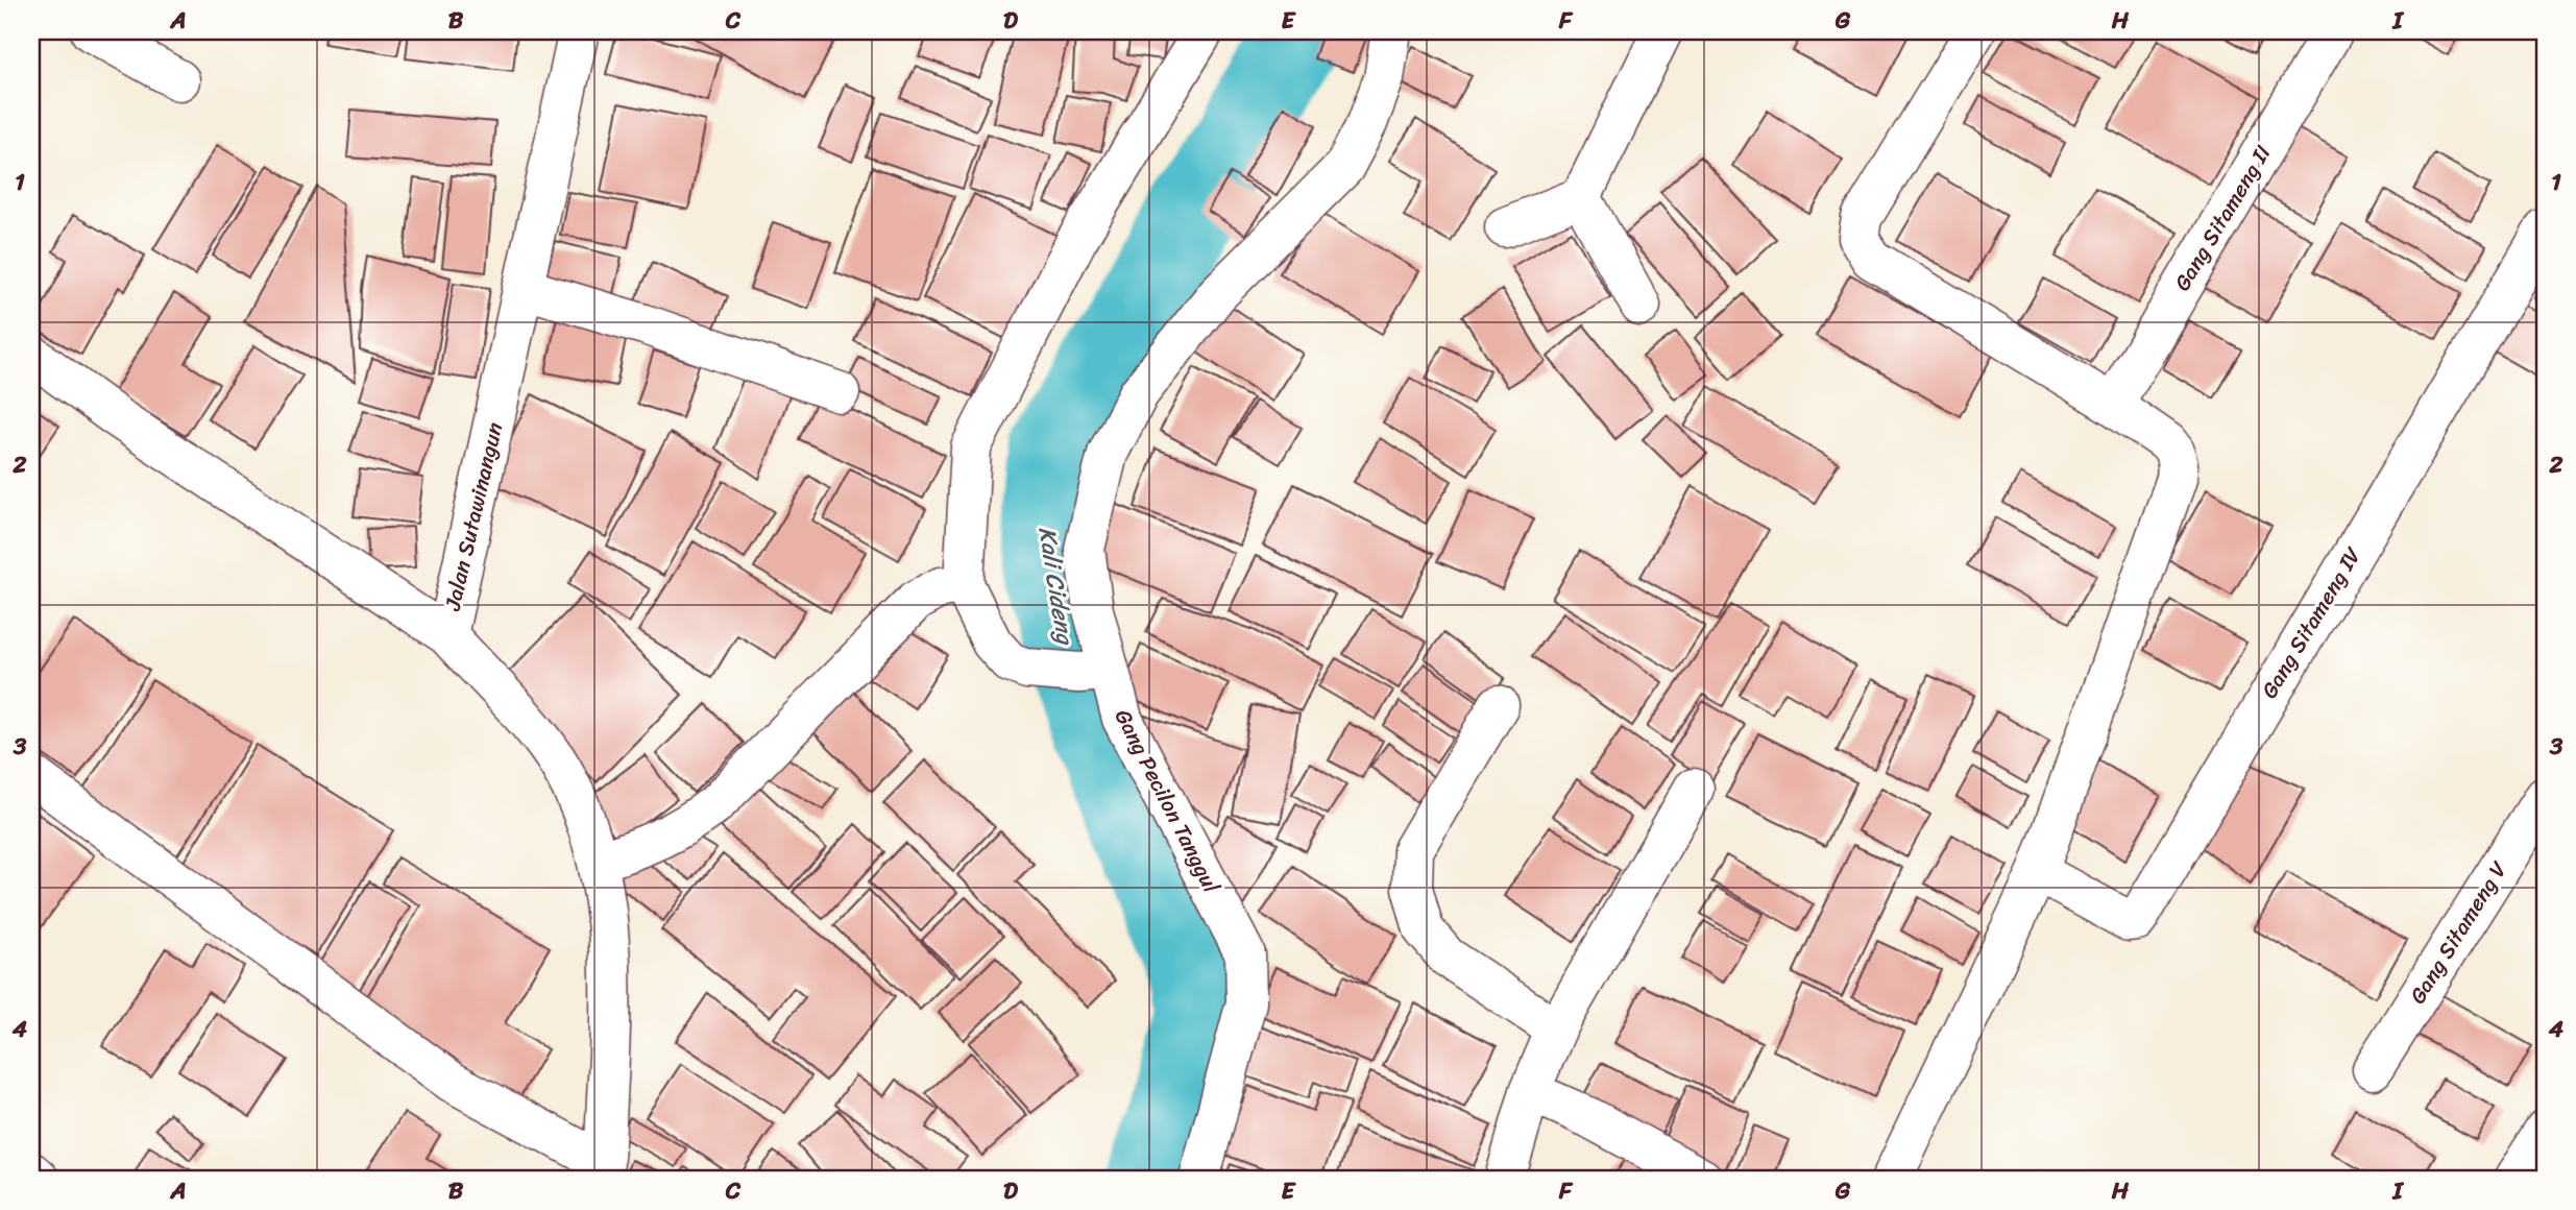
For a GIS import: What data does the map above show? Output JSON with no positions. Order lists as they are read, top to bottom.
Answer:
{
  "streets": {
    "street": [
      "Gang Sitameng II",
      "Jalan Sutawinangun",
      "Gang Sitameng IV",
      "Gang Pecilon Tanggul",
      "Gang Sitameng V"
    ]
  },
  "water": ["Kali Cideng"],
  "grid": {
    "columns": [
      "A",
      "B",
      "C",
      "D",
      "E",
      "F",
      "G",
      "H",
      "I"
    ],
    "rows": [
      "1",
      "2",
      "3",
      "4"
    ]
  }
}
